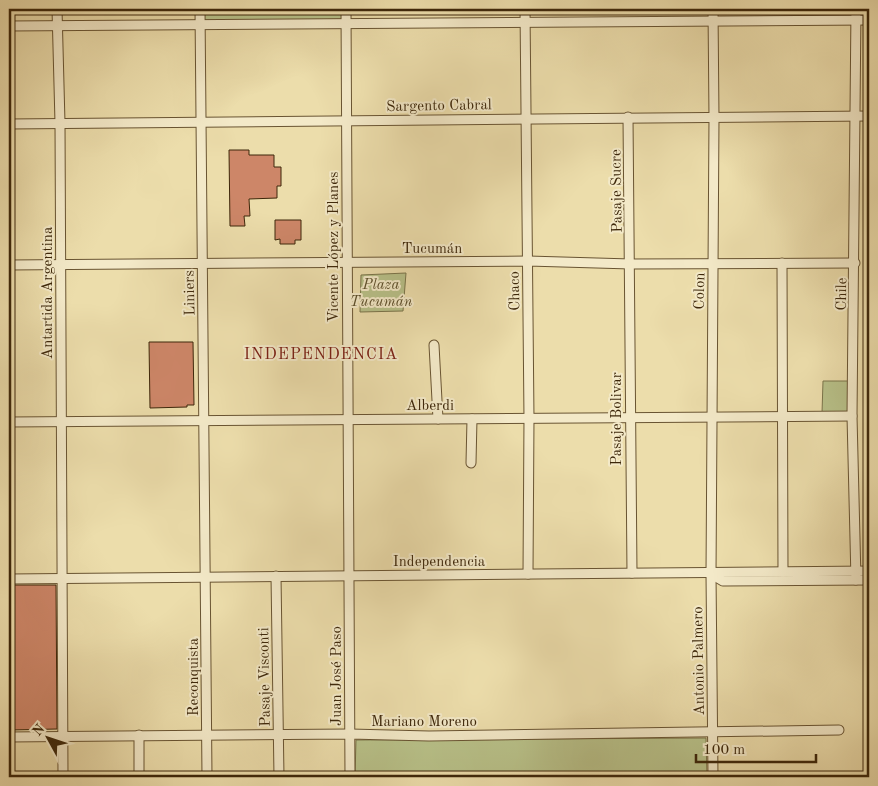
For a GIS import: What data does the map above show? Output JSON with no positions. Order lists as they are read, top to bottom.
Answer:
{
  "streets": {
    "street": [
      "Sargento Cabral",
      "Pasaje Sucre",
      "Vicente López y Planes",
      "Tucumán",
      "Chaco",
      "Colon",
      "Antartida Argentina",
      "Liniers",
      "Chile",
      "Alberdi",
      "Pasaje Bolivar",
      "Independencia",
      "Antonio Palmero",
      "Juan José Paso",
      "Reconquista",
      "Pasaje Visconti",
      "Mariano Moreno"
    ]
  },
  "crossings": [
    ["Sargento Cabral", "Pasaje Sucre"],
    ["Sargento Cabral", "Vicente López y Planes"],
    ["Sargento Cabral", "Chaco"],
    ["Sargento Cabral", "Colon"],
    ["Sargento Cabral", "Antartida Argentina"],
    ["Sargento Cabral", "Liniers"],
    ["Sargento Cabral", "Chile"],
    ["Pasaje Sucre", "Tucumán"],
    ["Pasaje Sucre", "Pasaje Bolivar"],
    ["Vicente López y Planes", "Tucumán"],
    ["Vicente López y Planes", "Alberdi"],
    ["Vicente López y Planes", "Independencia"],
    ["Vicente López y Planes", "Juan José Paso"],
    ["Tucumán", "Chaco"],
    ["Tucumán", "Colon"],
    ["Tucumán", "Antartida Argentina"],
    ["Tucumán", "Liniers"],
    ["Tucumán", "Chile"],
    ["Tucumán", "Pasaje Bolivar"],
    ["Chaco", "Alberdi"],
    ["Chaco", "Independencia"],
    ["Colon", "Alberdi"],
    ["Colon", "Independencia"],
    ["Colon", "Antonio Palmero"],
    ["Antartida Argentina", "Alberdi"],
    ["Antartida Argentina", "Independencia"],
    ["Antartida Argentina", "Mariano Moreno"],
    ["Liniers", "Alberdi"],
    ["Liniers", "Independencia"],
    ["Liniers", "Reconquista"],
    ["Chile", "Alberdi"],
    ["Chile", "Independencia"],
    ["Alberdi", "Pasaje Bolivar"],
    ["Pasaje Bolivar", "Independencia"],
    ["Independencia", "Antonio Palmero"],
    ["Independencia", "Juan José Paso"],
    ["Independencia", "Reconquista"],
    ["Independencia", "Pasaje Visconti"],
    ["Antonio Palmero", "Mariano Moreno"],
    ["Juan José Paso", "Mariano Moreno"],
    ["Reconquista", "Mariano Moreno"],
    ["Pasaje Visconti", "Mariano Moreno"]
  ],
  "districts": ["INDEPENDENCIA"],
  "parks": ["Plaza Tucumán"],
  "scale_bar": "100 m",
  "north": "top left"
}
